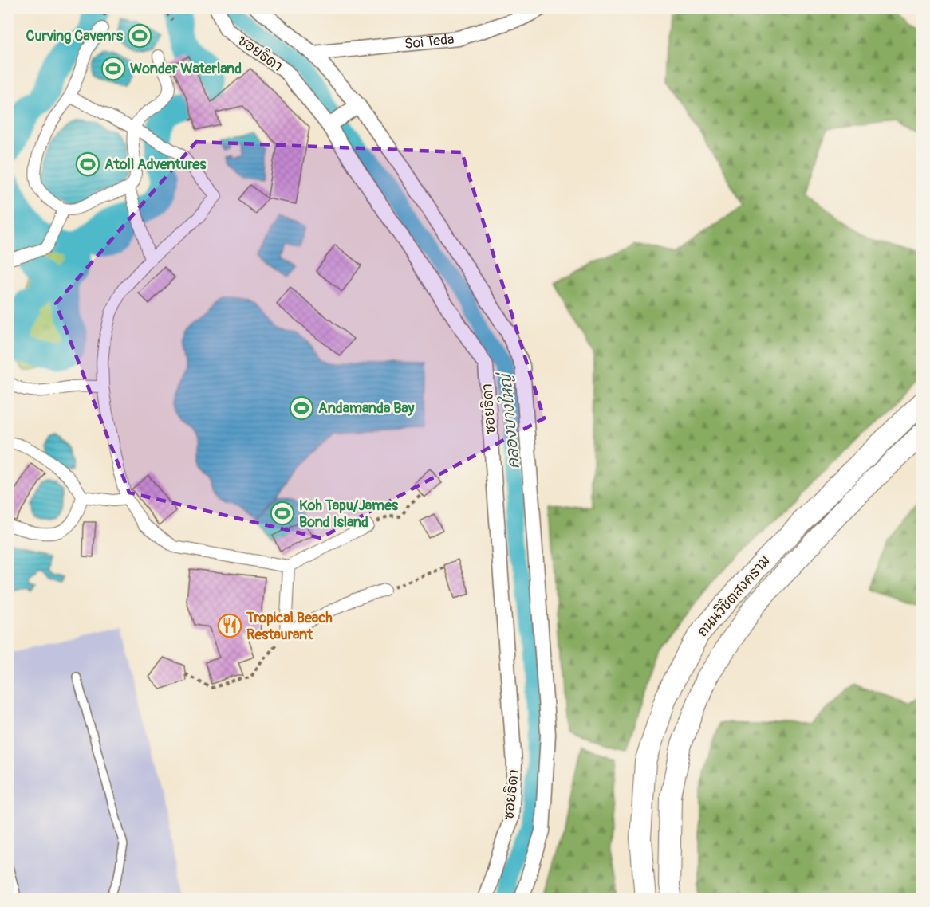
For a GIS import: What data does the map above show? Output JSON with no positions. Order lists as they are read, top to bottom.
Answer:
{
  "streets": {
    "main road": ["ถนนวิชิตสงคราม"],
    "street": ["Soi Teda", "ซอยธิดา"]
  },
  "water": ["คลองบางใหญ่"],
  "places": {
    "sports": [
      "Curving Cavenrs",
      "Wonder Waterland",
      "Atoll Adventures",
      "Andamanda Bay",
      "Koh Tapu/James Bond Island"
    ],
    "restaurant": ["Tropical Beach Restaurant"]
  }
}
